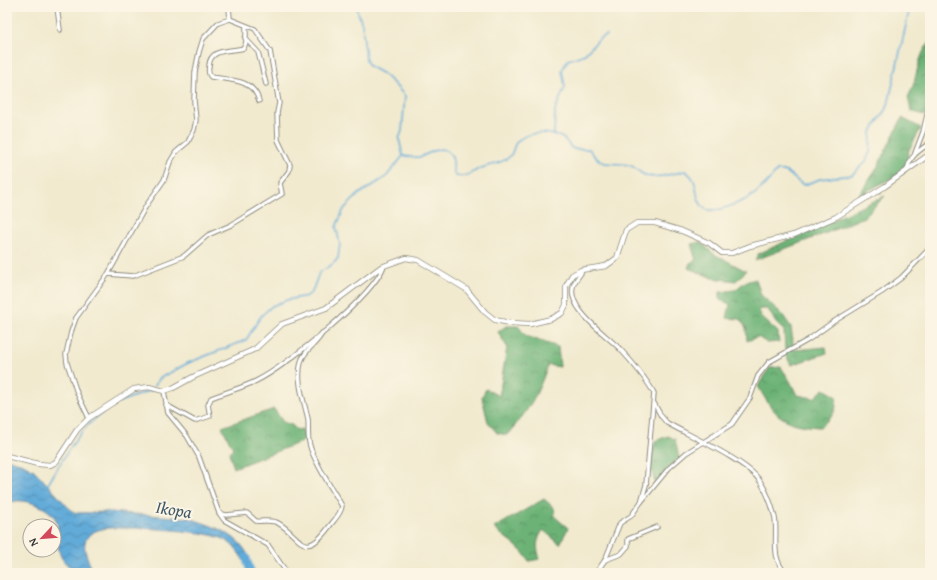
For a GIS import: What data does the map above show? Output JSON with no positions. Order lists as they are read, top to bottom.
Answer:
{
  "water": ["Ikopa"],
  "north": "bottom left"
}
